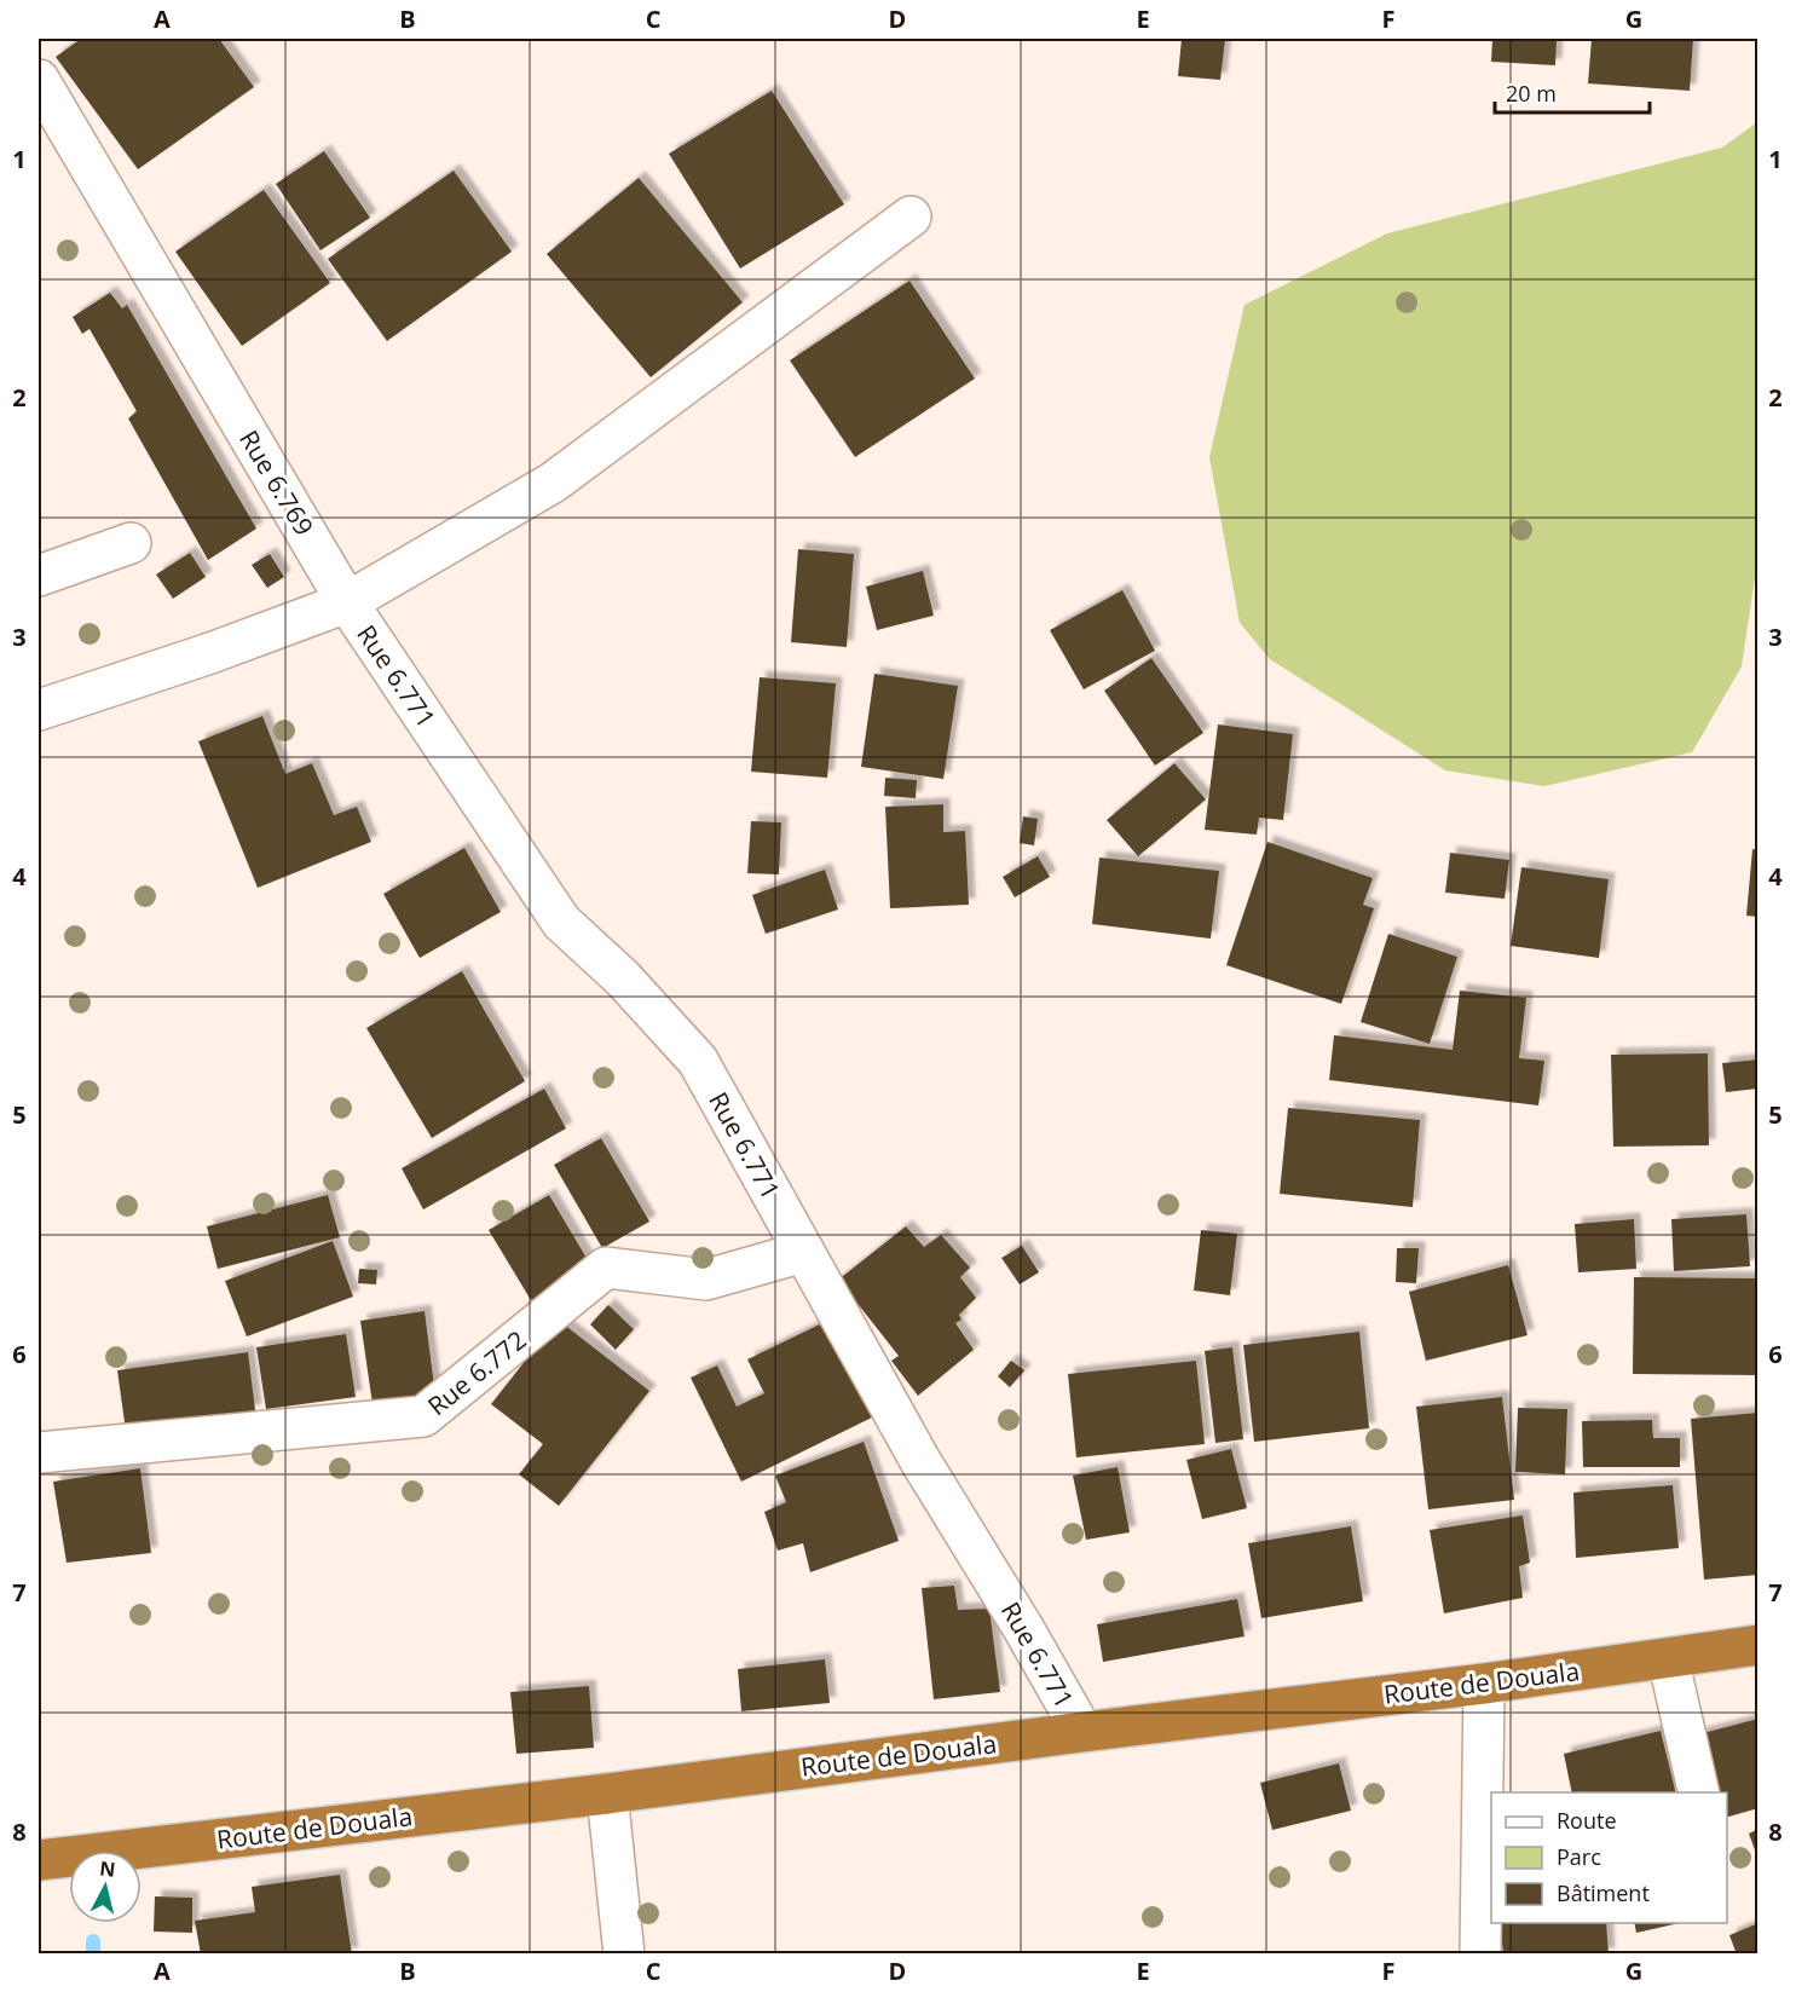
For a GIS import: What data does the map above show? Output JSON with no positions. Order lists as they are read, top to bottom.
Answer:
{
  "streets": {
    "highway": ["Route de Douala"],
    "street": ["Rue 6.769", "Rue 6.771", "Rue 6.772"]
  },
  "crossings": [
    ["Rue 6.769", "Rue 6.771"],
    ["Rue 6.771", "Rue 6.772"],
    ["Rue 6.771", "Route de Douala"]
  ],
  "legend": ["Route", "Parc", "Bâtiment"],
  "scale_bar": "20 m",
  "north": "top",
  "grid": {
    "columns": [
      "A",
      "B",
      "C",
      "D",
      "E",
      "F",
      "G"
    ],
    "rows": [
      "1",
      "2",
      "3",
      "4",
      "5",
      "6",
      "7",
      "8"
    ]
  }
}
